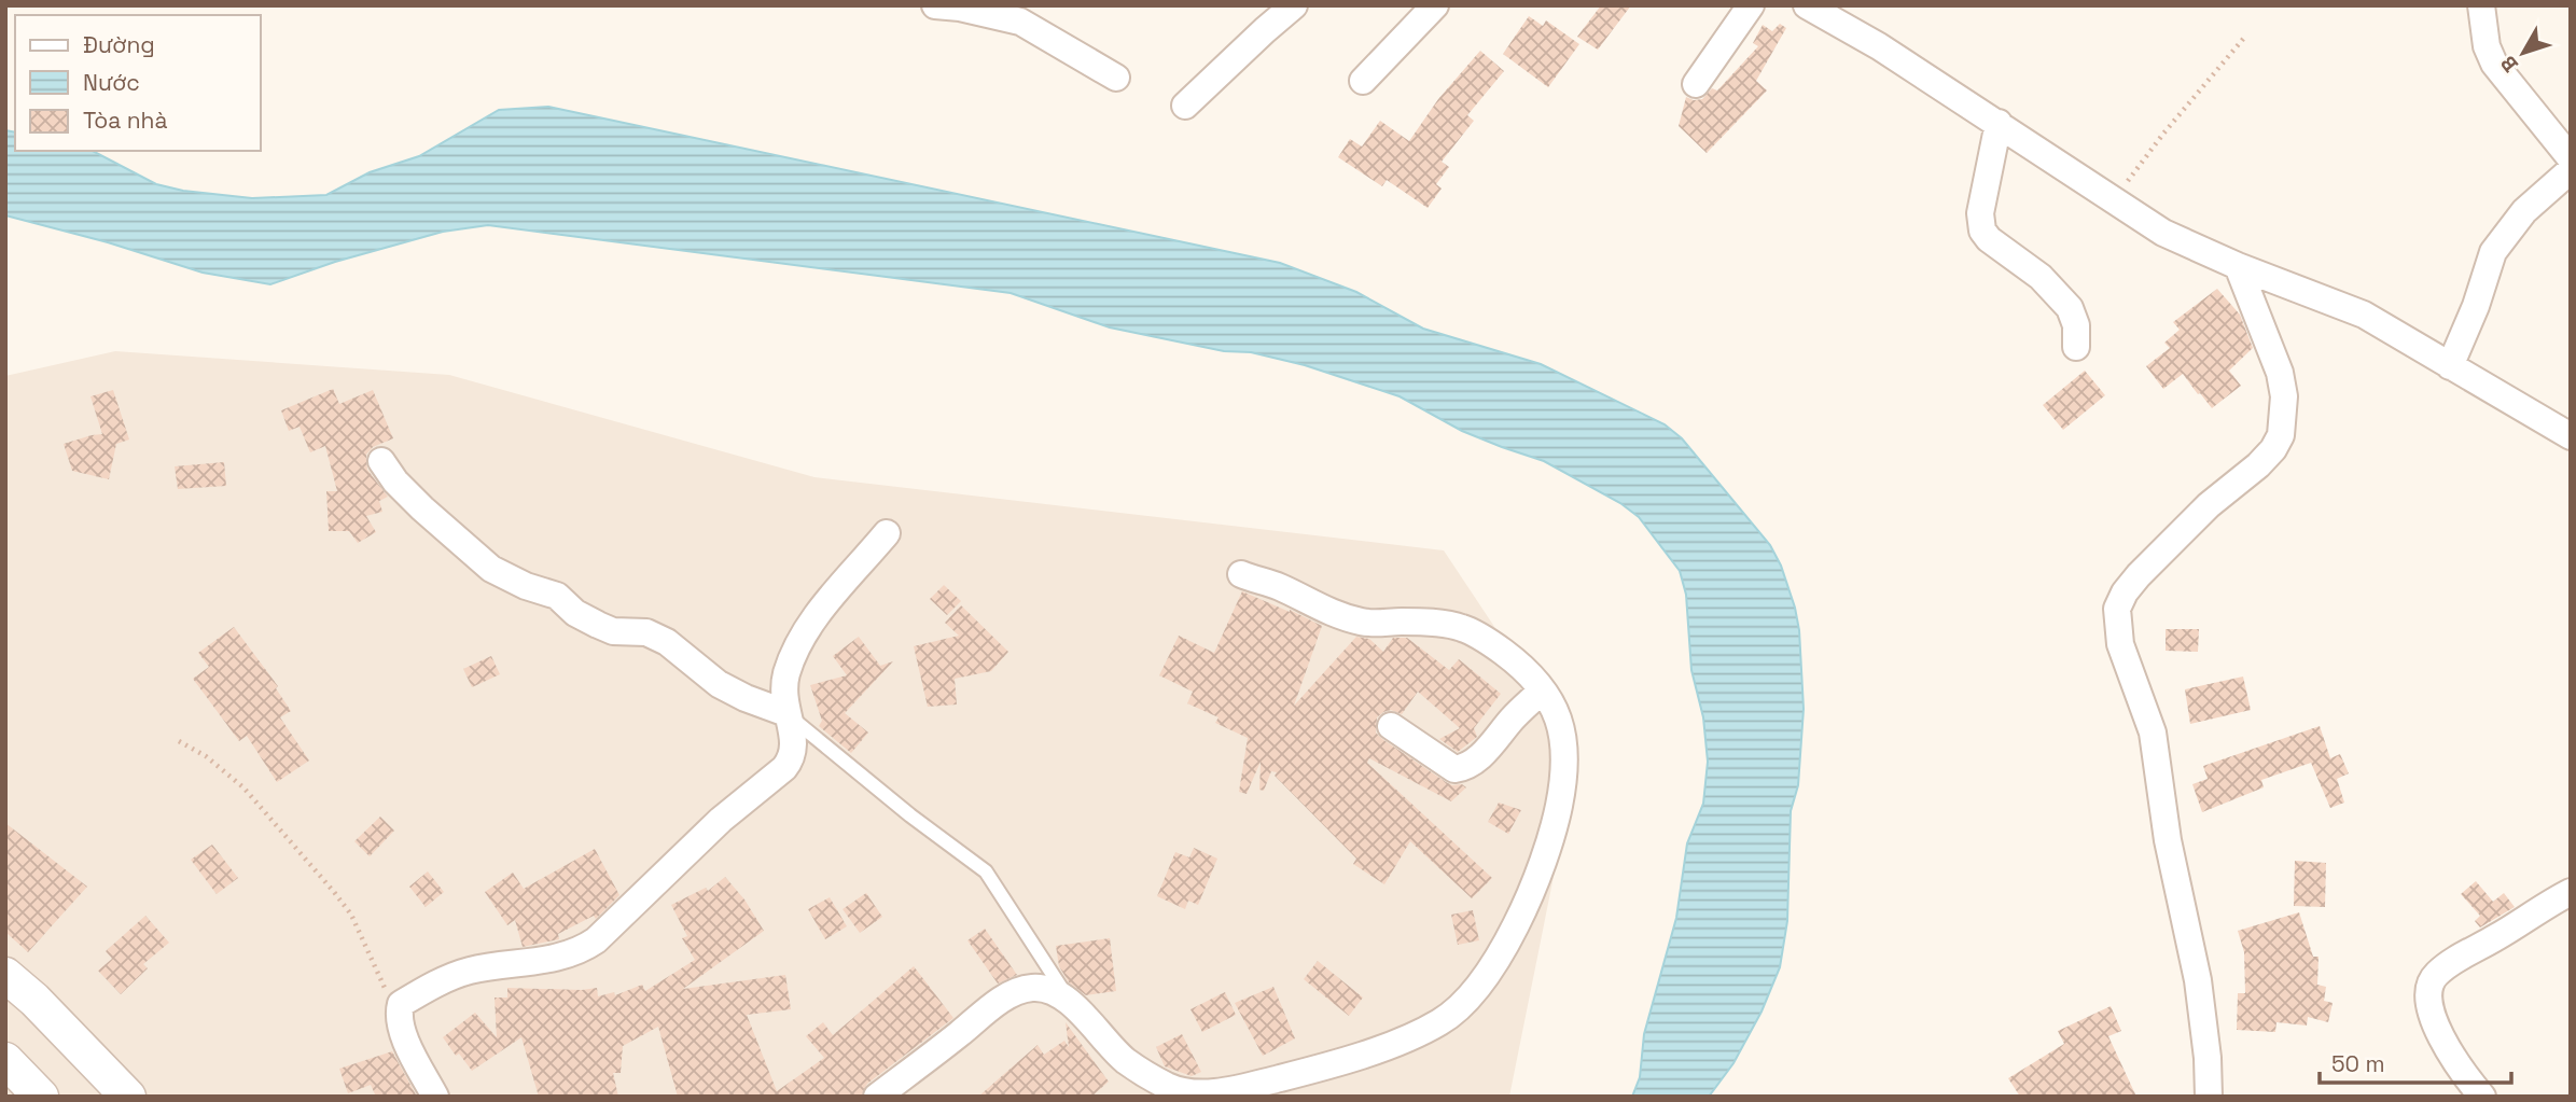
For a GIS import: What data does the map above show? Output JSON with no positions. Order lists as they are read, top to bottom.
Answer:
{
  "legend": ["Đường", "Nước", "Tòa nhà"],
  "scale_bar": "50 m",
  "north": "bottom left"
}
